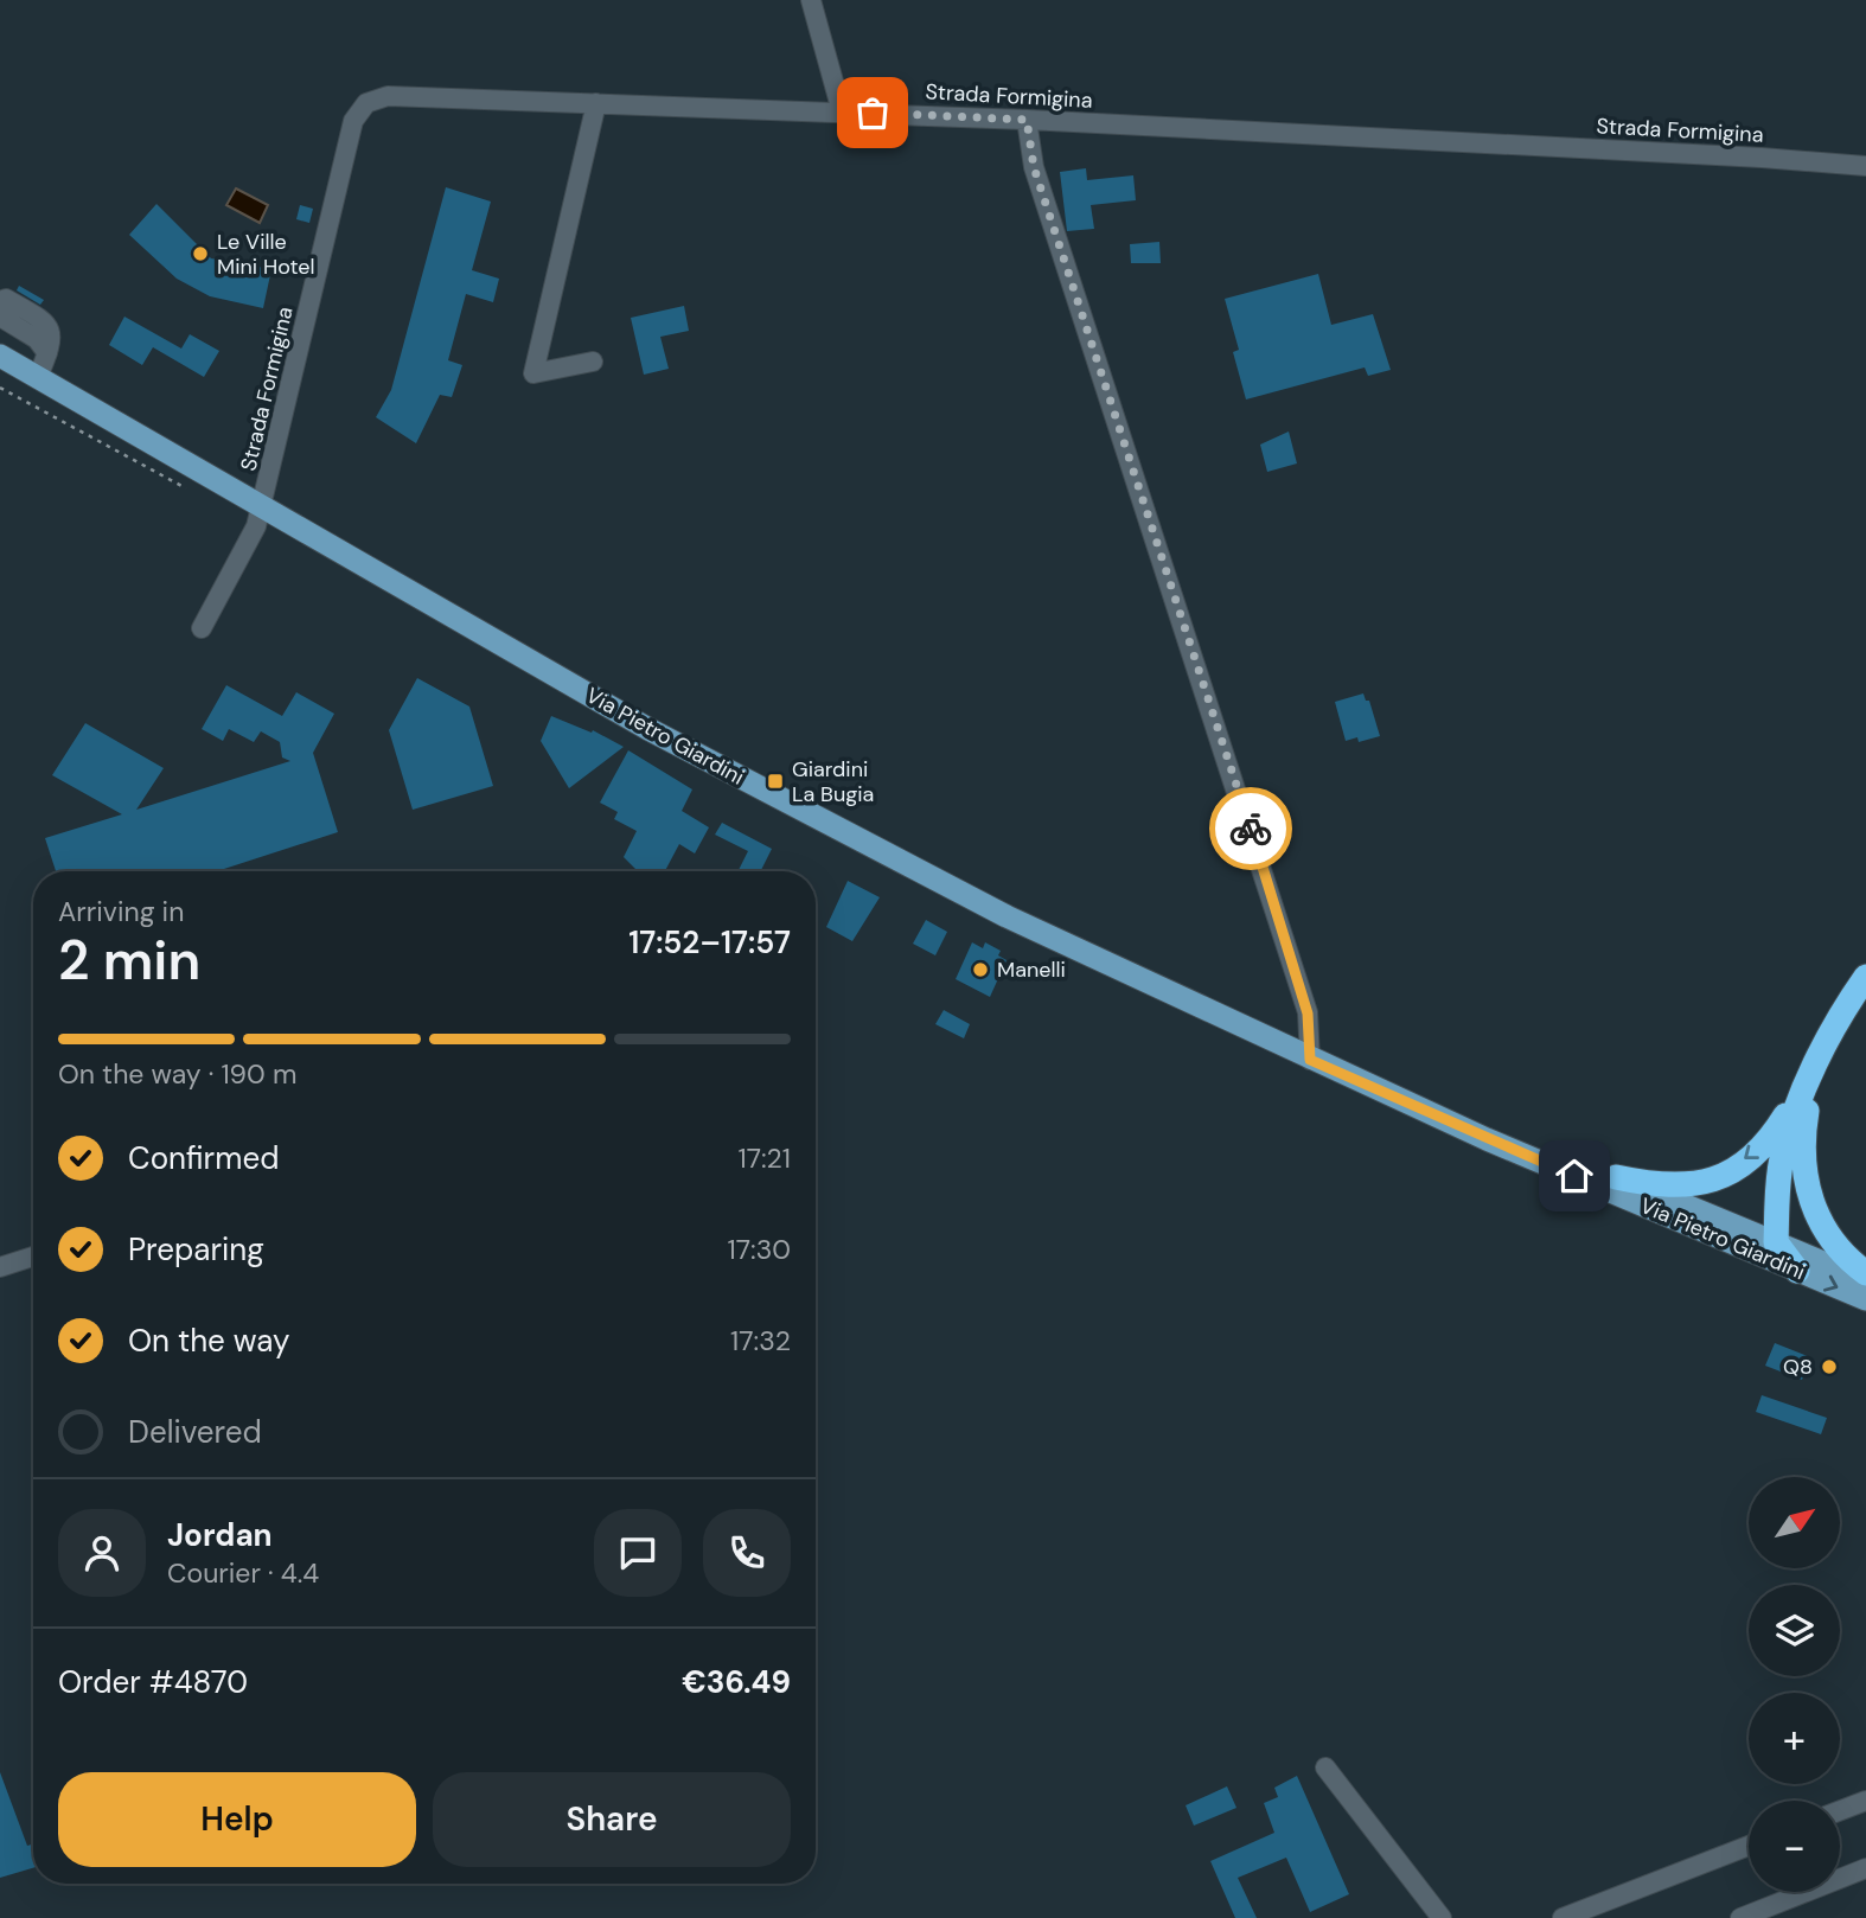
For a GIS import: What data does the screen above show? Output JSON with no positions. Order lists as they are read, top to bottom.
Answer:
{
  "streets": {
    "main road": ["Via Pietro Giardini"],
    "street": ["Strada Formigina"]
  },
  "crossings": [
    ["Strada Formigina", "Via Pietro Giardini"]
  ],
  "places": {
    "other": ["Le Ville Mini Hotel", "Manelli", "Q8"],
    "transit": ["Giardini La Bugia"]
  },
  "north": "top right",
  "page": {
    "heading": ["2 min", "Arriving in", "17:52–17:57"],
    "panel": [
      "Jordan",
      "Courier · 4.4",
      "Order #4870",
      "€36.49"
    ],
    "bar": "On the way · 190 m",
    "list": [
      ["Confirmed", "17:21"],
      ["Preparing", "17:30"],
      ["On the way", "17:32"],
      "Delivered"
    ],
    "map_buttons": ["+", "−"],
    "buttons": ["Help", "Share"]
  }
}
